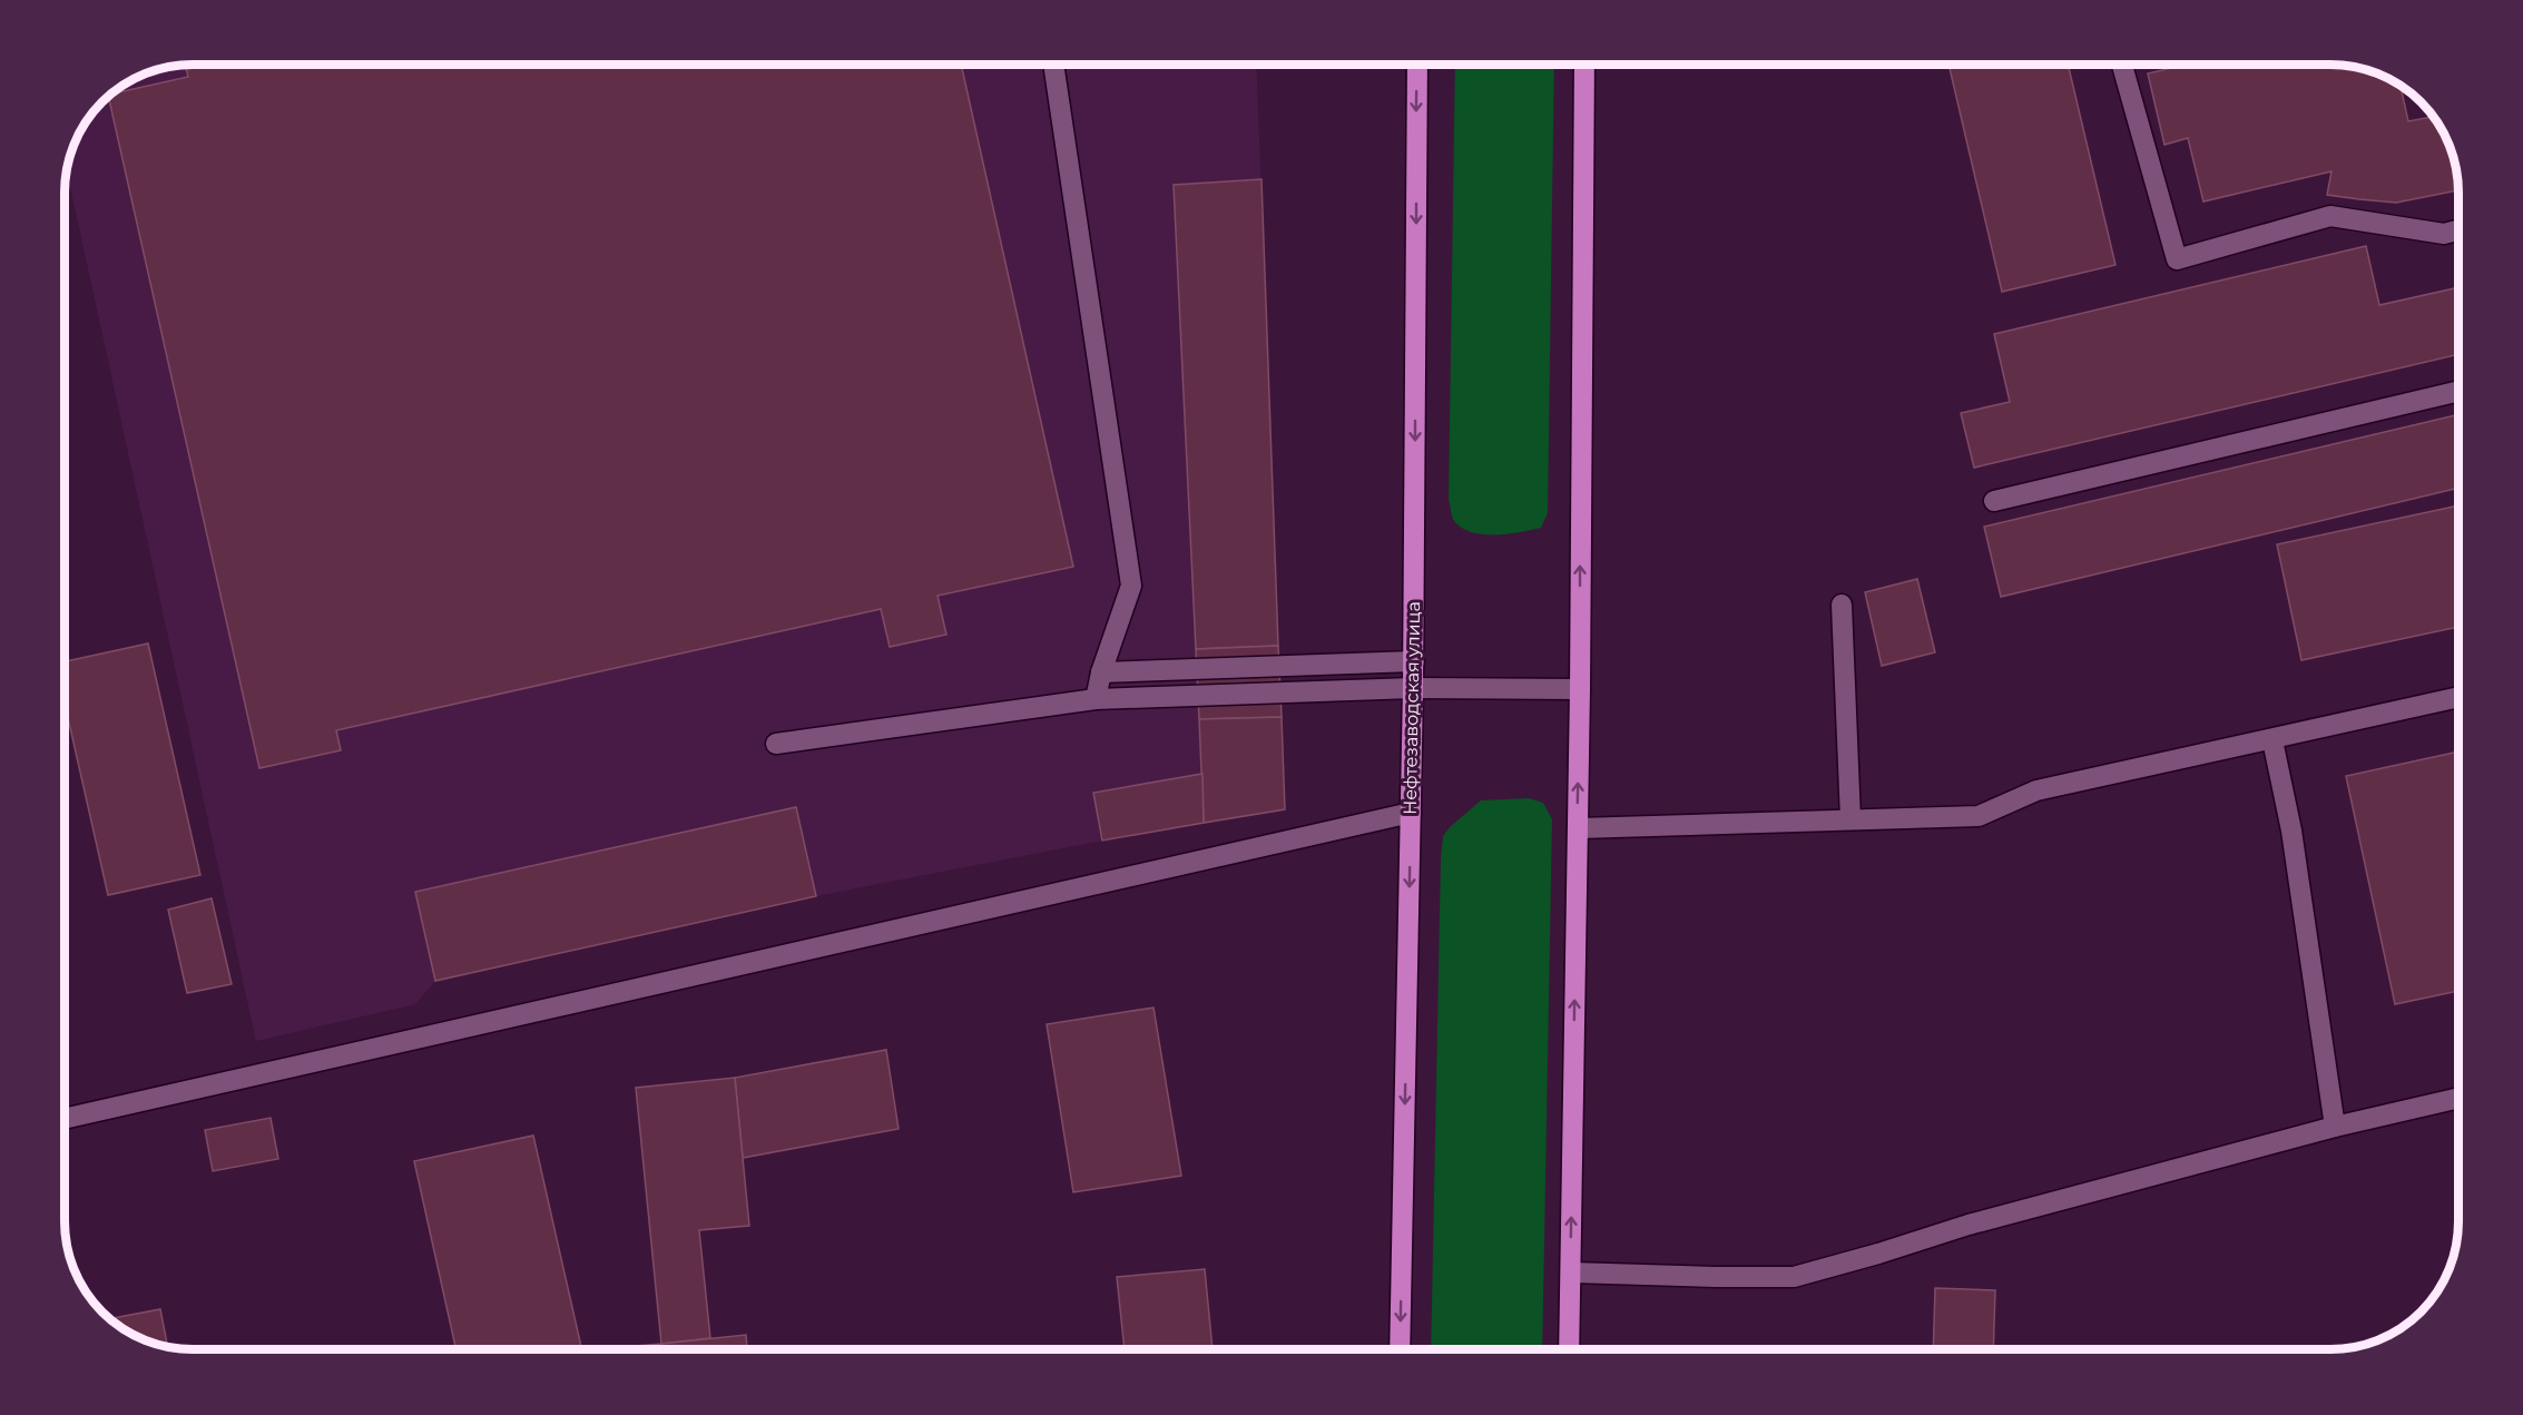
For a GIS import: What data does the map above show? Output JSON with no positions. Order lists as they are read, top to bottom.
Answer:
{
  "streets": {
    "main road": ["Нефтезаводская улица"]
  }
}
